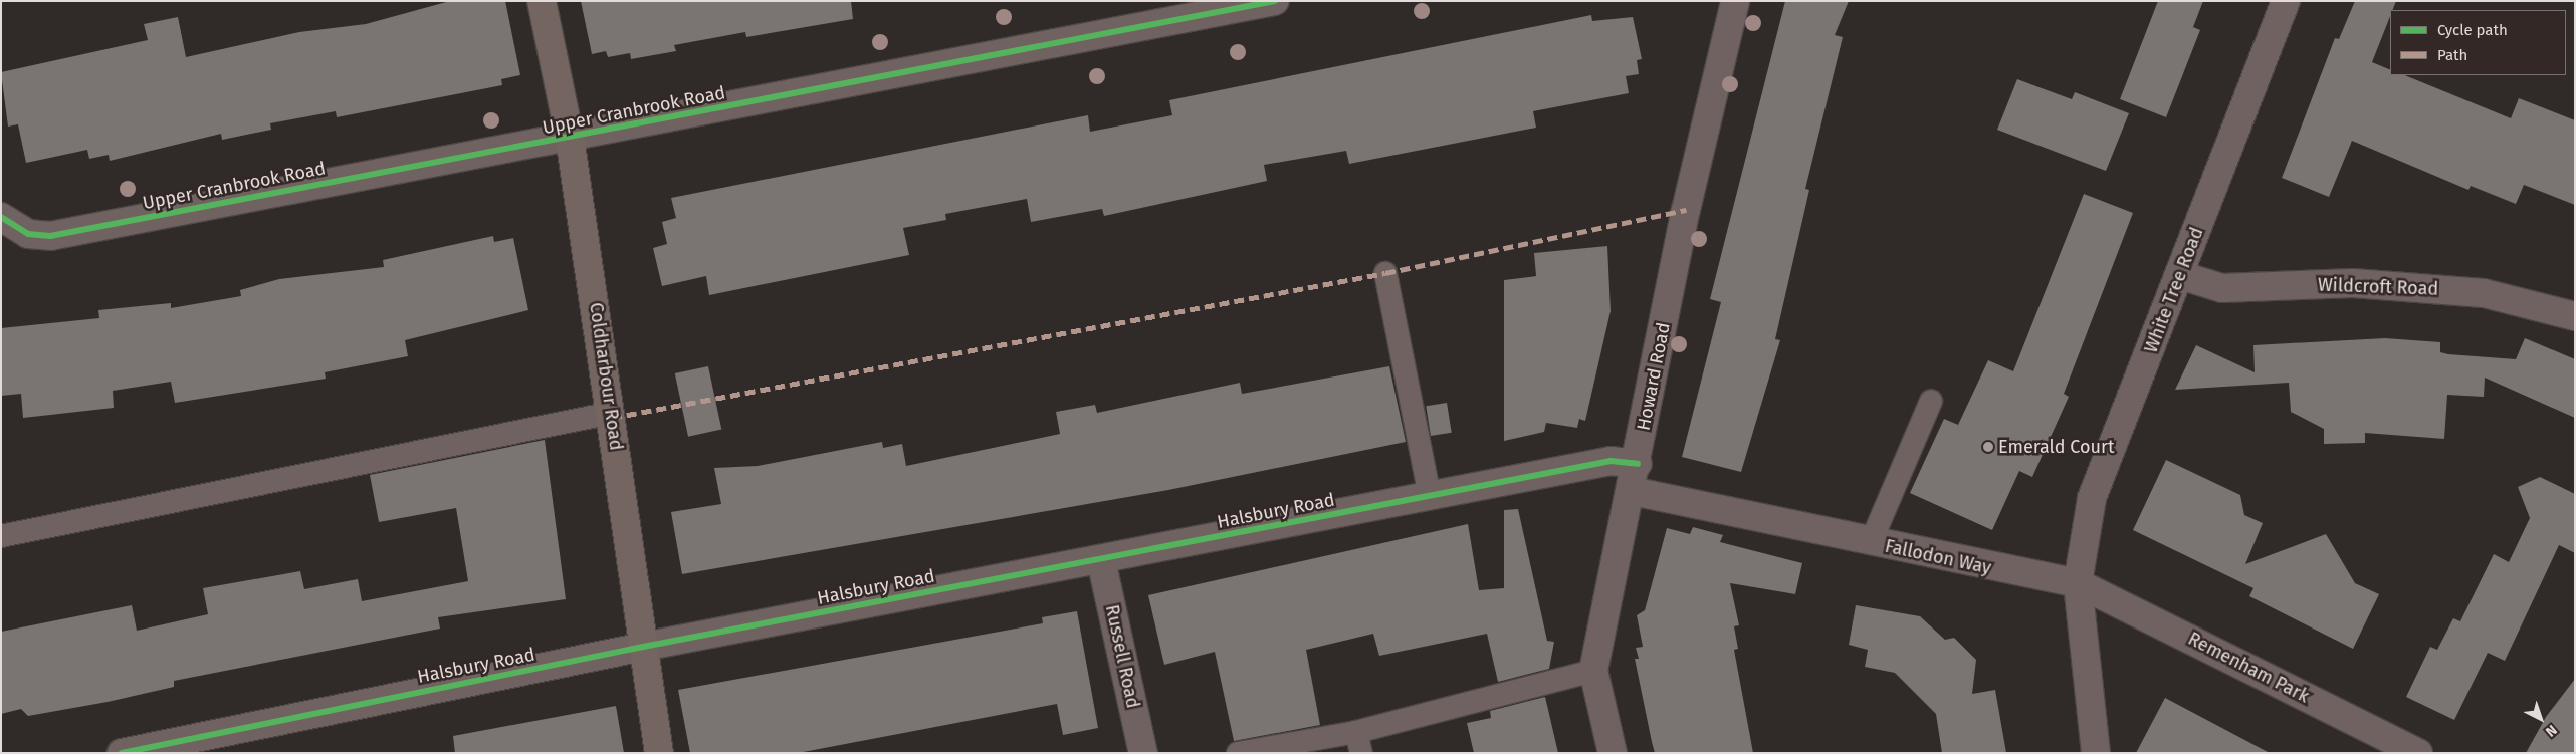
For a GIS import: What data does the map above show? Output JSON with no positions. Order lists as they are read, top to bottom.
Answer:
{
  "streets": {
    "main road": ["Coldharbour Road"],
    "street": [
      "Upper Cranbrook Road",
      "Wildcroft Road",
      "White Tree Road",
      "Howard Road",
      "Halsbury Road",
      "Fallodon Way",
      "Russell Road",
      "Remenham Park"
    ]
  },
  "crossings": [
    ["Upper Cranbrook Road", "Coldharbour Road"],
    ["Wildcroft Road", "White Tree Road"],
    ["White Tree Road", "Fallodon Way"],
    ["White Tree Road", "Remenham Park"],
    ["Coldharbour Road", "Halsbury Road"],
    ["Howard Road", "Halsbury Road"],
    ["Howard Road", "Fallodon Way"],
    ["Halsbury Road", "Russell Road"],
    ["Fallodon Way", "Remenham Park"]
  ],
  "places": ["Emerald Court"],
  "legend": ["Cycle path", "Path"],
  "north": "bottom right"
}
